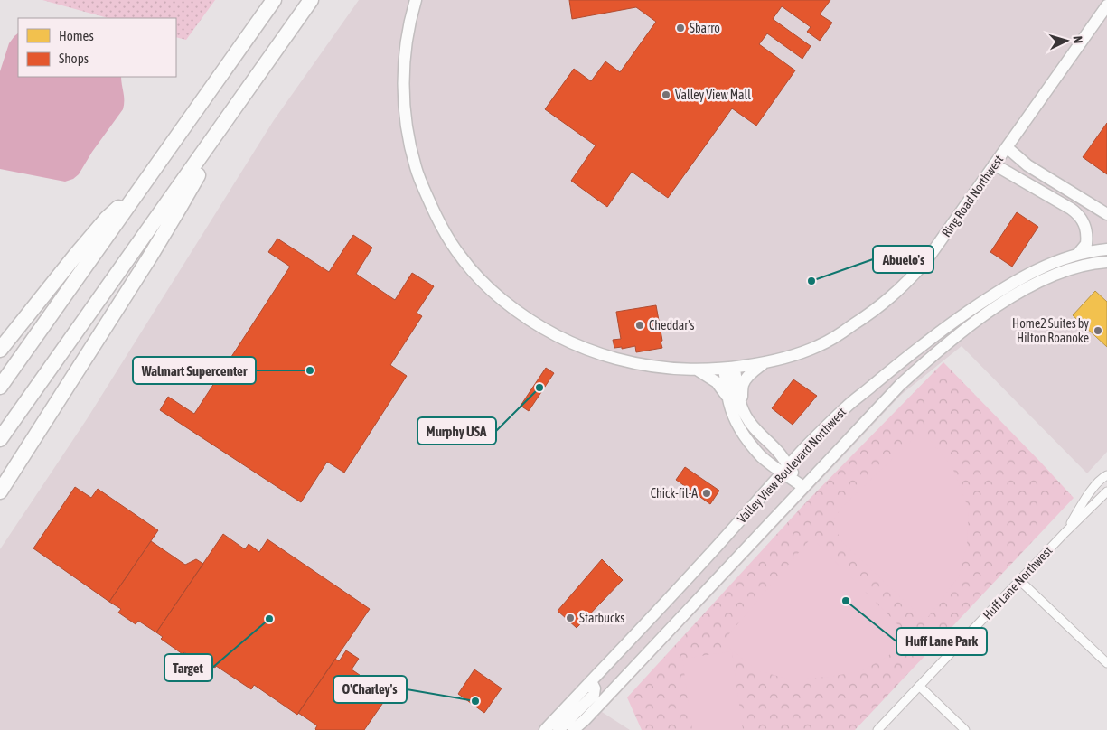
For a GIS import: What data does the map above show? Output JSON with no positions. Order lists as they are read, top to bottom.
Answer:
{
  "streets": {
    "main road": ["Ring Road Northwest", "Valley View Boulevard Northwest"],
    "street": ["Huff Lane Northwest"]
  },
  "places": [
    "Sbarro",
    "Valley View Mall",
    "Abuelo's",
    "Cheddar's",
    "Home2 Suites by Hilton Roanoke",
    "Walmart Supercenter",
    "Murphy USA",
    "Chick-fil-A",
    "Huff Lane Park",
    "Starbucks",
    "Target",
    "O'Charley's"
  ],
  "legend": ["Homes", "Shops"],
  "north": "right"
}
